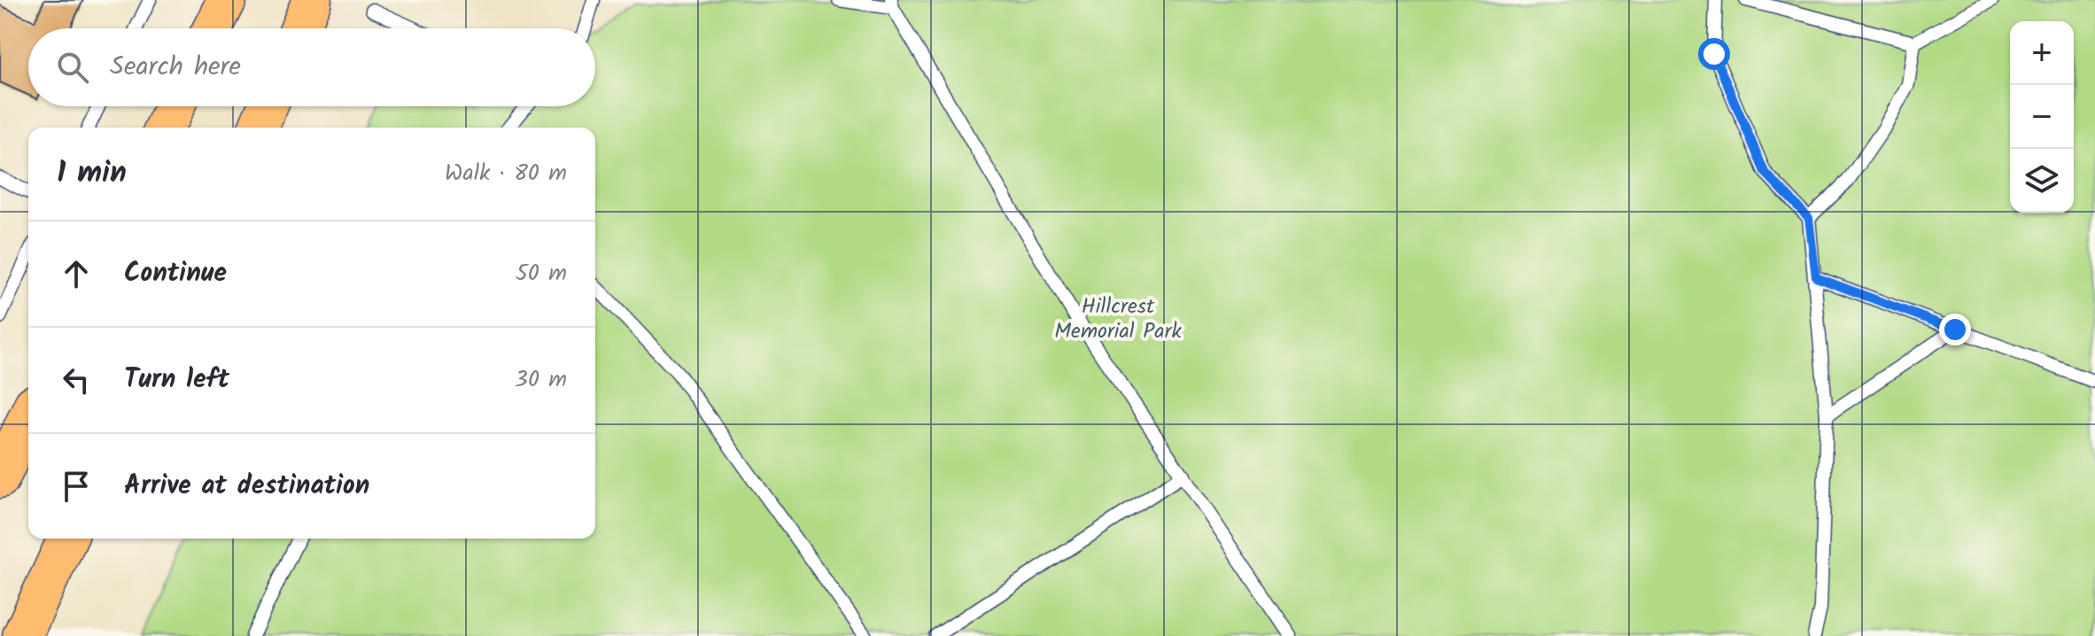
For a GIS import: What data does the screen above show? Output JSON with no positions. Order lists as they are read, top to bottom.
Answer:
{
  "parks": ["Hillcrest Memorial Park"],
  "page": {
    "map_buttons": ["+", "−"],
    "search": "Search here",
    "heading": ["1 min", "Walk · 80 m"],
    "list": [
      ["Continue", "50 m"],
      ["Turn left", "30 m"],
      "Arrive at destination"
    ]
  }
}
